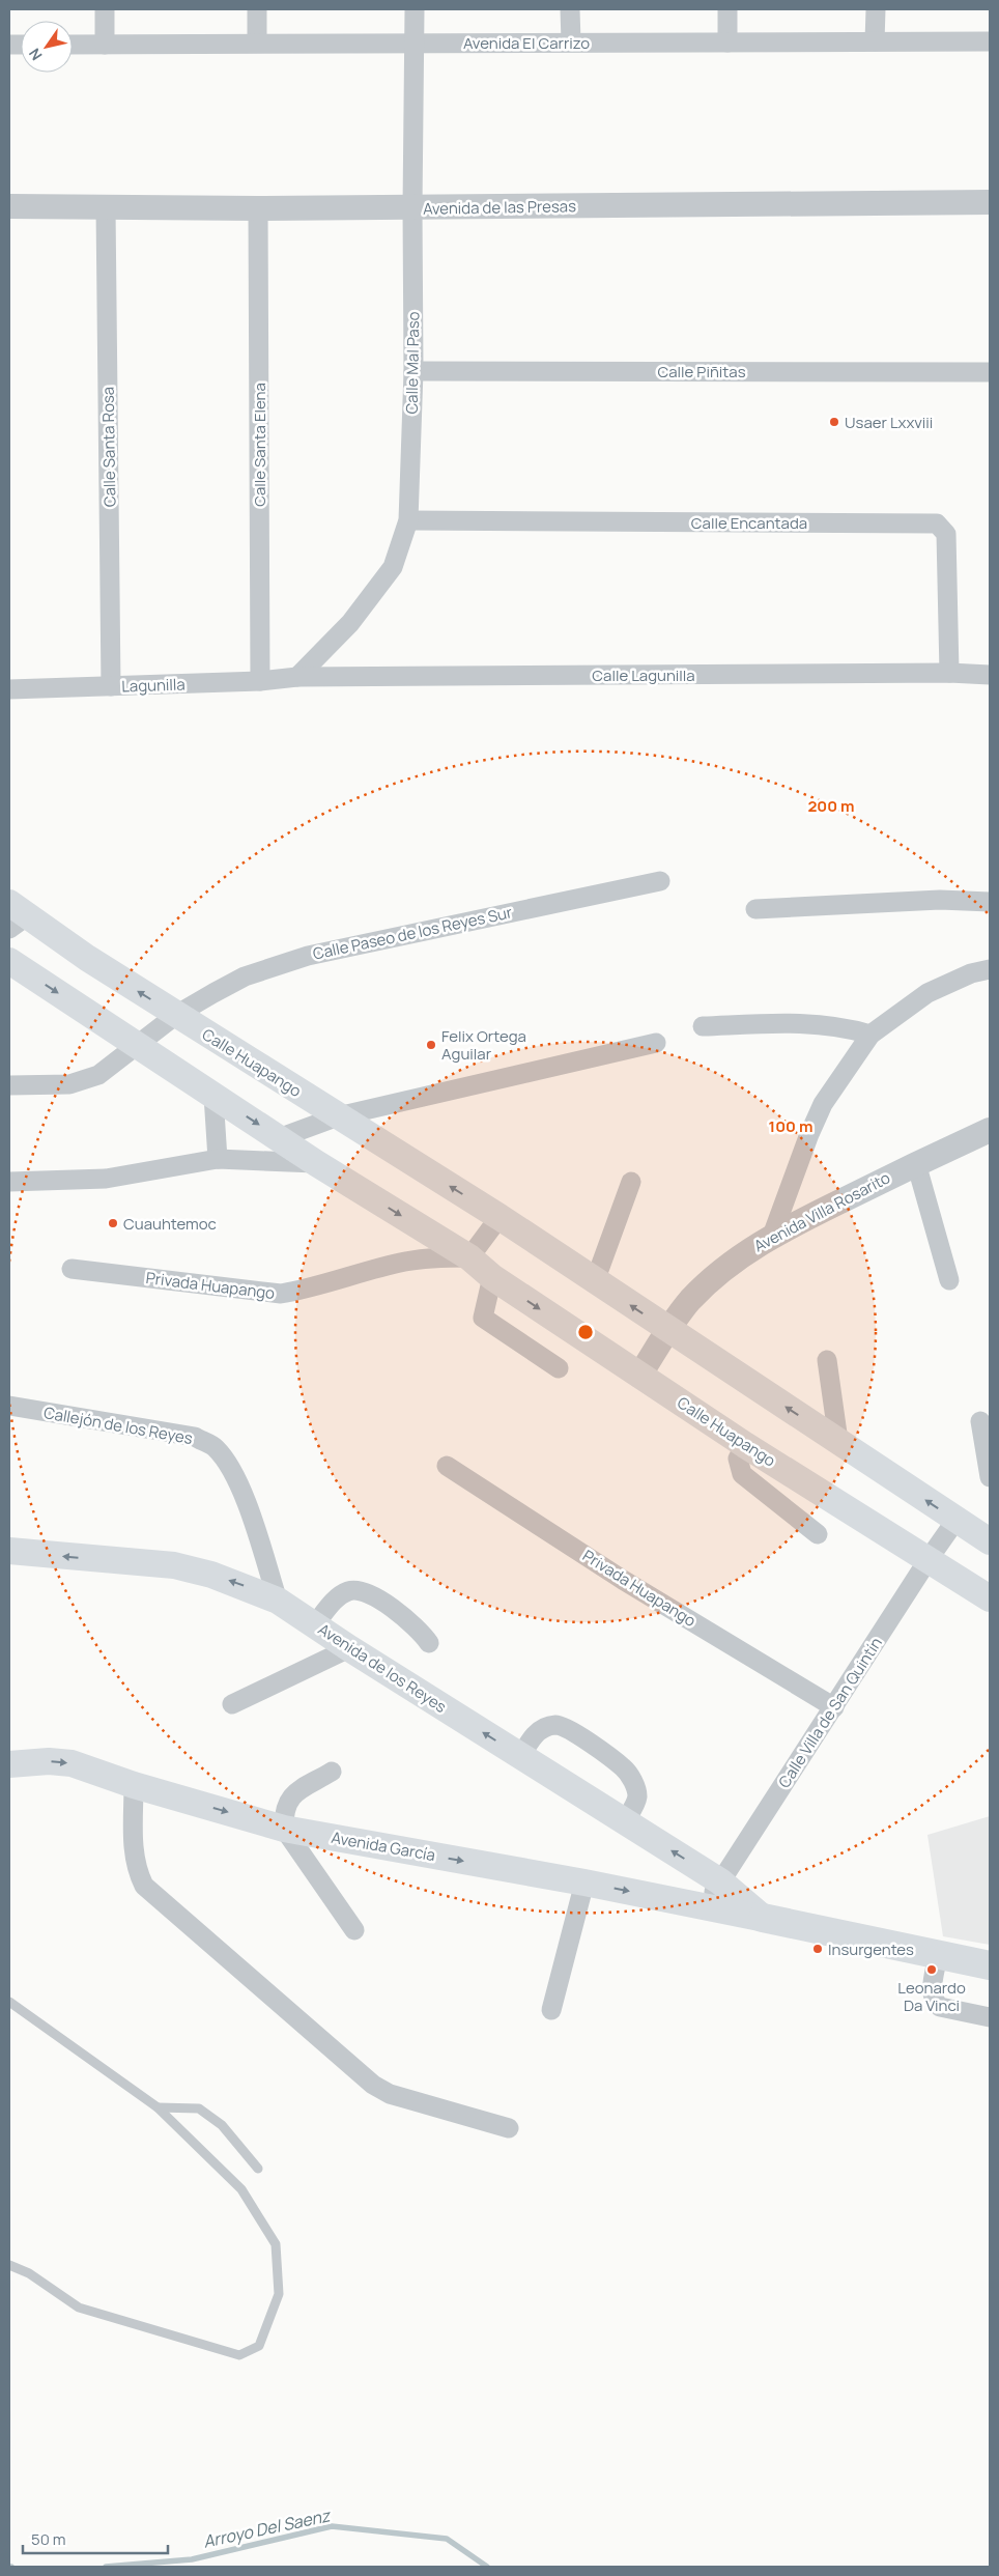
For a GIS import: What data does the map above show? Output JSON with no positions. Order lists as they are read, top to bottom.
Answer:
{
  "streets": {
    "main road": ["Calle Huapango", "Avenida de los Reyes", "Avenida García"],
    "street": [
      "Avenida El Carrizo",
      "Avenida de las Presas",
      "Calle Mal Paso",
      "Calle Piñitas",
      "Calle Santa Elena",
      "Calle Santa Rosa",
      "Calle Encantada",
      "Calle Lagunilla",
      "Lagunilla",
      "Calle Paseo de los Reyes Sur",
      "Avenida Villa Rosarito",
      "Privada Huapango",
      "Callejón de los Reyes",
      "Calle Villa de San Quintín"
    ]
  },
  "crossings": [
    ["Avenida El Carrizo", "Calle Mal Paso"],
    ["Avenida de las Presas", "Calle Mal Paso"],
    ["Avenida de las Presas", "Calle Santa Elena"],
    ["Avenida de las Presas", "Calle Santa Rosa"],
    ["Calle Mal Paso", "Calle Piñitas"],
    ["Calle Mal Paso", "Calle Encantada"],
    ["Calle Mal Paso", "Calle Lagunilla"],
    ["Calle Mal Paso", "Lagunilla"],
    ["Calle Santa Elena", "Lagunilla"],
    ["Calle Santa Rosa", "Lagunilla"],
    ["Calle Encantada", "Calle Lagunilla"],
    ["Calle Lagunilla", "Lagunilla"],
    ["Calle Paseo de los Reyes Sur", "Calle Huapango"],
    ["Calle Huapango", "Avenida Villa Rosarito"],
    ["Calle Huapango", "Privada Huapango"],
    ["Calle Huapango", "Calle Villa de San Quintín"],
    ["Privada Huapango", "Calle Villa de San Quintín"],
    ["Callejón de los Reyes", "Avenida de los Reyes"],
    ["Avenida de los Reyes", "Calle Villa de San Quintín"],
    ["Avenida de los Reyes", "Avenida García"],
    ["Calle Villa de San Quintín", "Avenida García"]
  ],
  "one_way": ["Avenida de los Reyes", "Avenida García"],
  "water": ["Arroyo Del Saenz"],
  "places": [
    "Usaer Lxxviii",
    "Felix Ortega Aguilar",
    "Cuauhtemoc",
    "Insurgentes",
    "Leonardo Da Vinci"
  ],
  "scale_bar": "50 m",
  "north": "bottom left",
  "rings": ["200 m", "100 m"]
}
